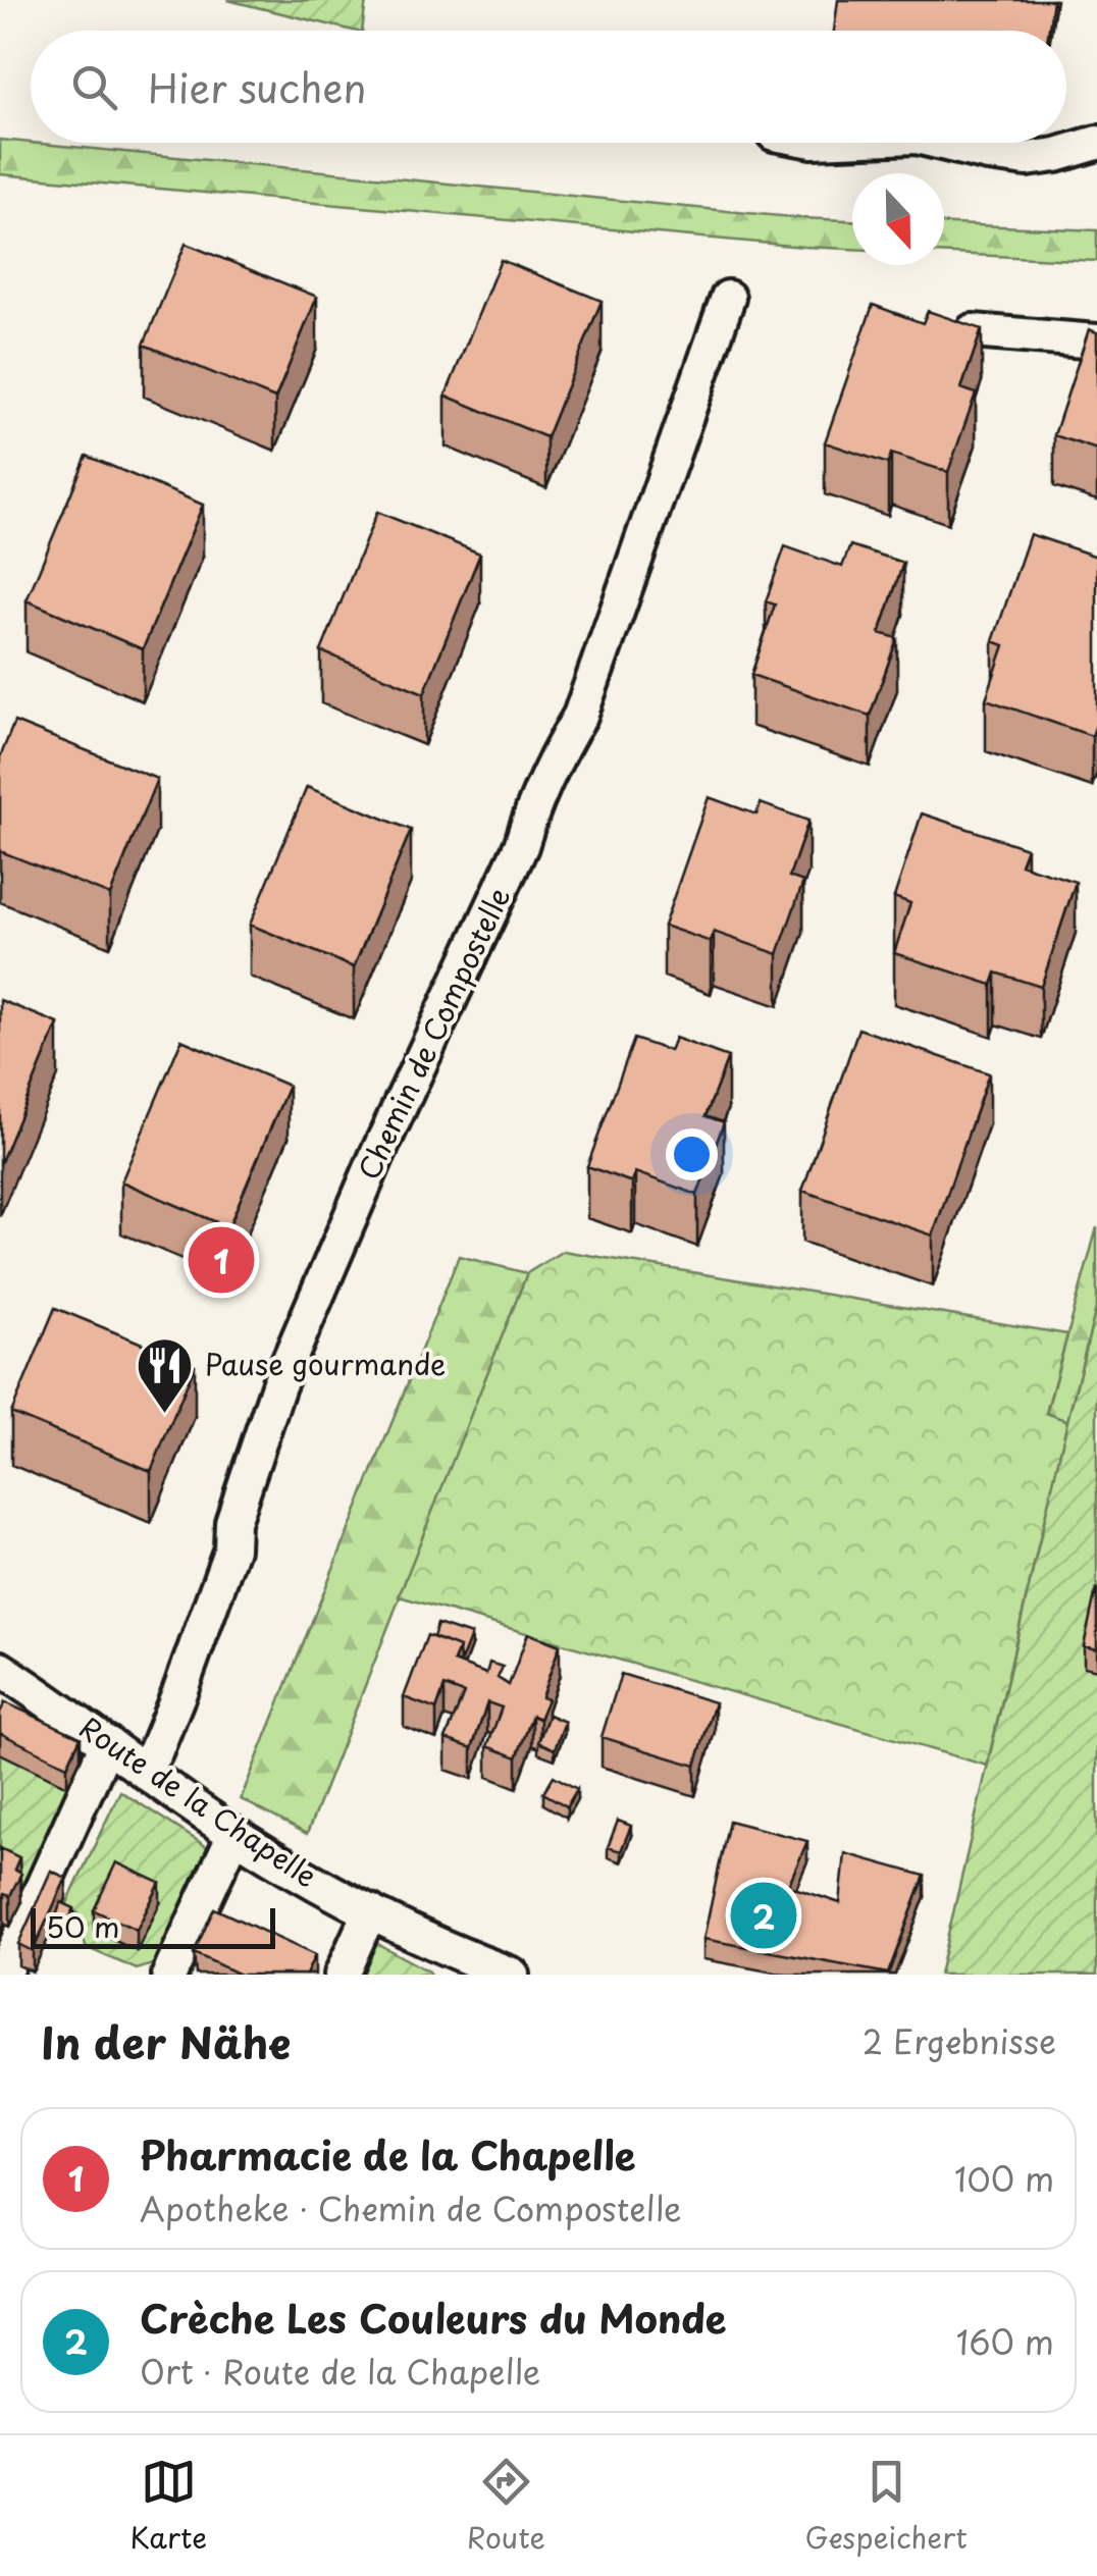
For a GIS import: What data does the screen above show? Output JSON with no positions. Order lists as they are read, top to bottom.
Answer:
{
  "streets": {
    "street": ["Chemin de Compostelle", "Route de la Chapelle"]
  },
  "crossings": [
    ["Chemin de Compostelle", "Route de la Chapelle"]
  ],
  "places": {
    "restaurant": ["Pause gourmande"]
  },
  "scale_bar": "50 m",
  "north": "bottom",
  "page": {
    "search": "Hier suchen",
    "pins": ["1", "2"],
    "scale": "50 m",
    "heading": ["In der Nähe", "2 Ergebnisse"],
    "list": [
      {
        "mark": "1",
        "name": "Pharmacie de la Chapelle",
        "note": "Apotheke · Chemin de Compostelle",
        "value": "100 m"
      },
      {
        "mark": "2",
        "name": "Crèche Les Couleurs du Monde",
        "note": "Ort · Route de la Chapelle",
        "value": "160 m"
      }
    ],
    "nav": ["Karte", "Route", "Gespeichert"]
  }
}
